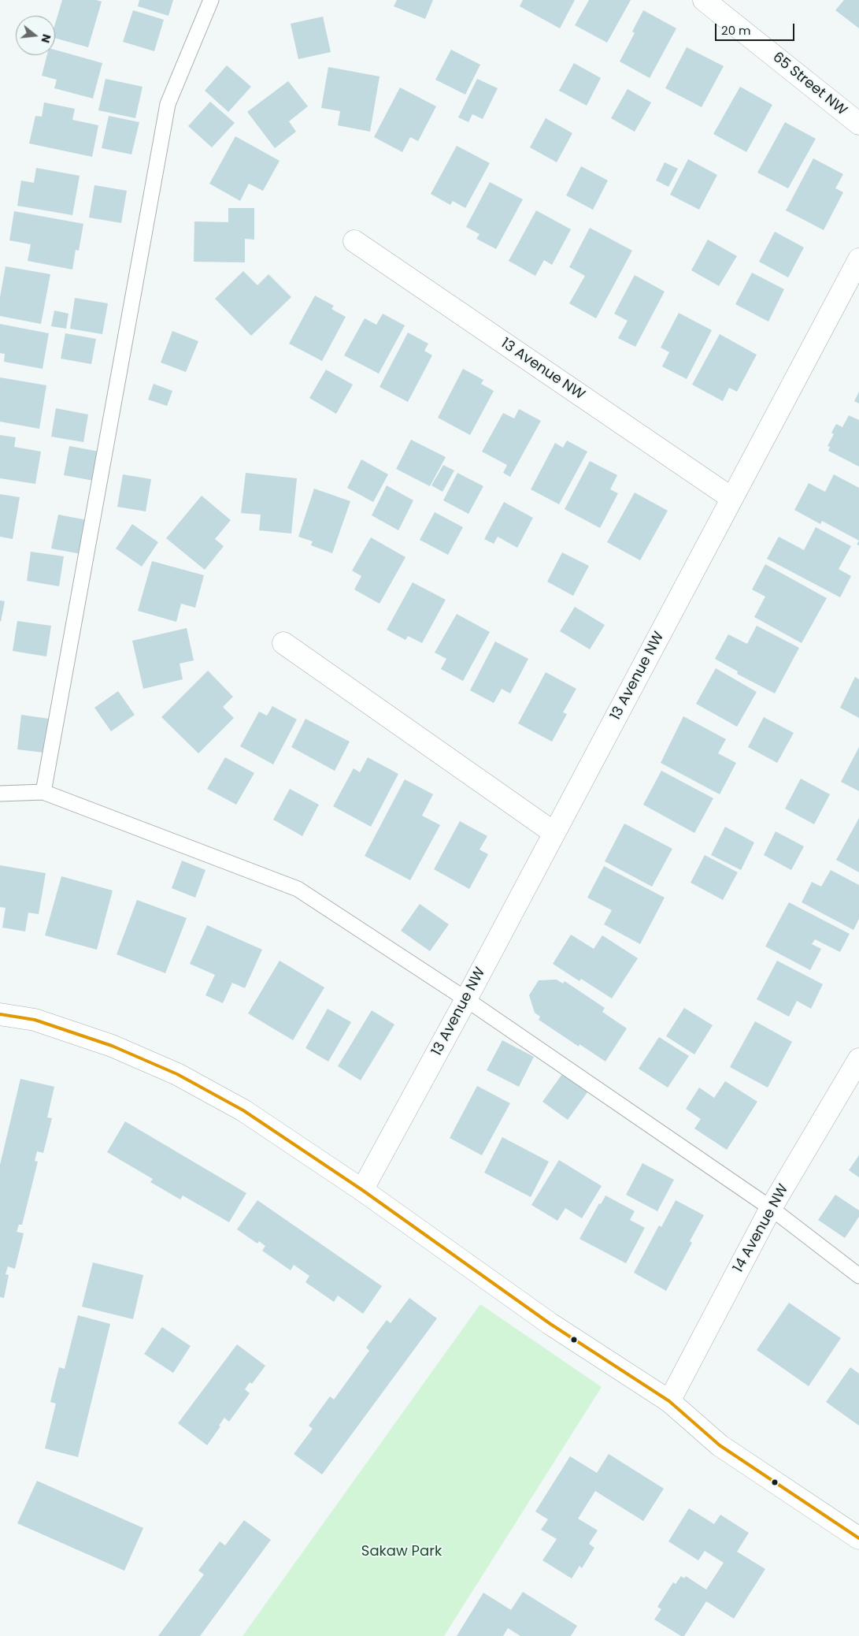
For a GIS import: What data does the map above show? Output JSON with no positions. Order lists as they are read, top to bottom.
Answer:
{
  "streets": {
    "street": ["65 Street NW", "13 Avenue NW", "14 Avenue NW"]
  },
  "parks": ["Sakaw Park"],
  "scale_bar": "20 m",
  "north": "right"
}
